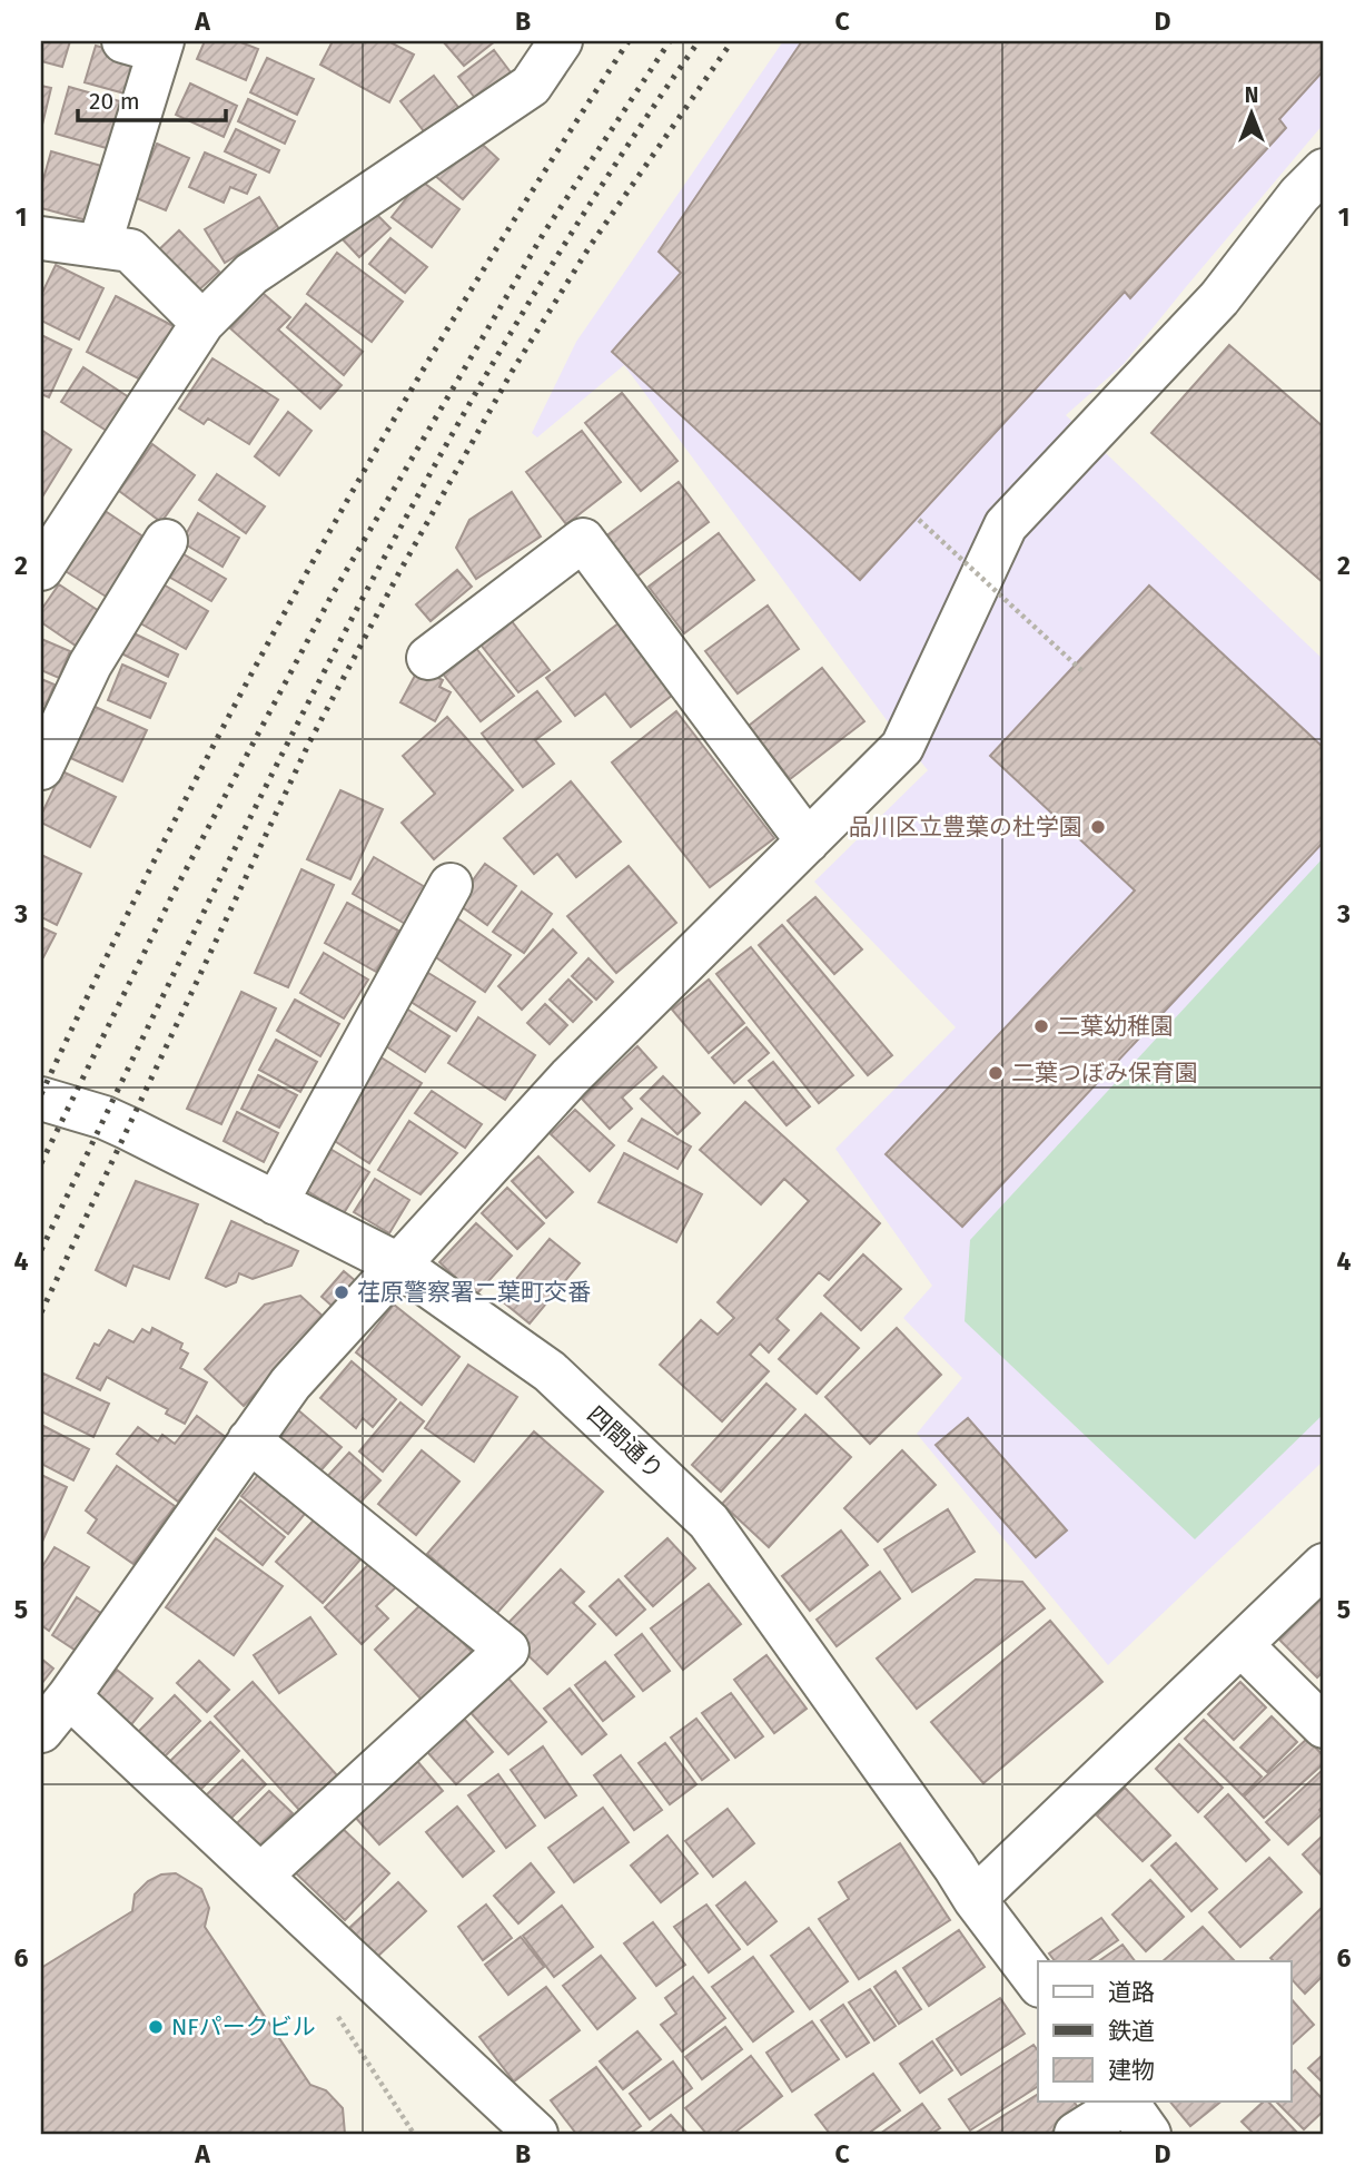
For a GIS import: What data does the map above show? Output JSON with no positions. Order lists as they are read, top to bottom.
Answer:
{
  "streets": {
    "street": ["四間通り"]
  },
  "places": [
    "品川区立豊葉の杜学園",
    "二葉幼稚園",
    "二葉つぼみ保育園",
    "荏原警察署二葉町交番",
    "NFパークビル"
  ],
  "legend": ["道路", "鉄道", "建物"],
  "scale_bar": "20 m",
  "north": "top",
  "grid": {
    "columns": [
      "A",
      "B",
      "C",
      "D"
    ],
    "rows": [
      "1",
      "2",
      "3",
      "4",
      "5",
      "6"
    ]
  }
}
